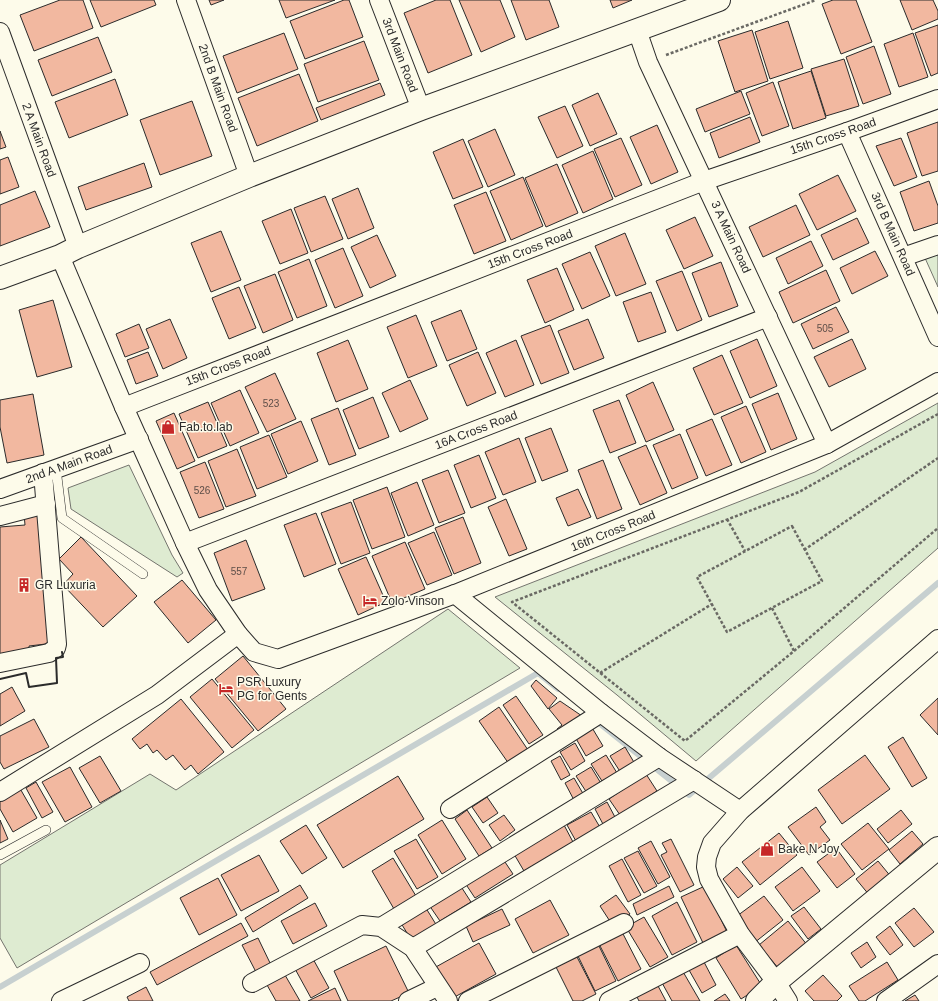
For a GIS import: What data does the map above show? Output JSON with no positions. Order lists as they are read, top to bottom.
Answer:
{
  "streets": {
    "street": [
      "3rd Main Road",
      "2nd B Main Road",
      "15th Cross Road",
      "2 A Main Road",
      "3rd B Main Road",
      "3 A Main Road",
      "16A Cross Road",
      "2nd A Main Road",
      "16th Cross Road"
    ]
  },
  "crossings": [
    ["15th Cross Road", "2 A Main Road"],
    ["15th Cross Road", "3rd B Main Road"],
    ["15th Cross Road", "3 A Main Road"],
    ["2 A Main Road", "16A Cross Road"],
    ["2 A Main Road", "2nd A Main Road"],
    ["2 A Main Road", "16th Cross Road"],
    ["3 A Main Road", "16A Cross Road"],
    ["3 A Main Road", "16th Cross Road"]
  ],
  "places": {
    "shop": ["Fab.to.lab", "Bake N Joy"],
    "building": ["GR Luxuria"],
    "hotel": ["Zolo Vinson", "PSR Luxury PG for Gents"]
  },
  "house_numbers": [
    "505",
    "523",
    "526",
    "557"
  ]
}
